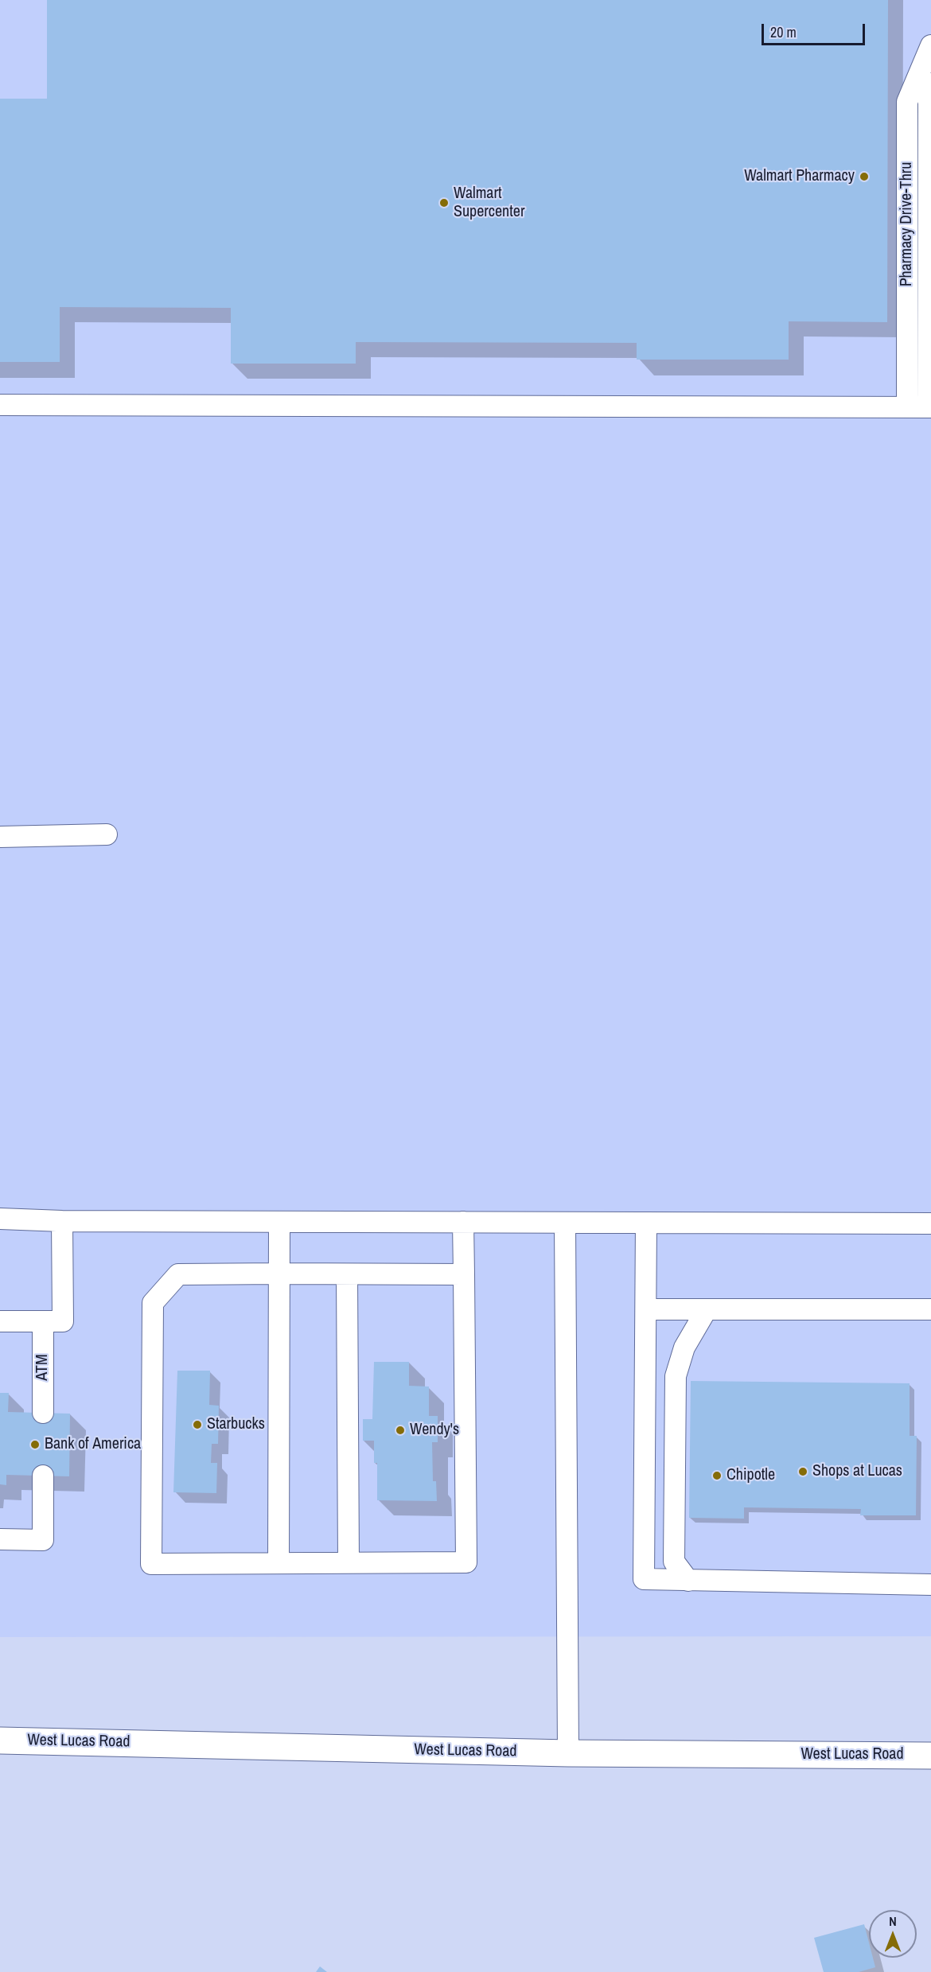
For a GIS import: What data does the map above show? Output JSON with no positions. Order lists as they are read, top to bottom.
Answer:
{
  "streets": {
    "main road": ["West Lucas Road"],
    "lane": ["Pharmacy Drive-Thru", "ATM"]
  },
  "places": [
    "Walmart Pharmacy",
    "Walmart Supercenter",
    "Starbucks",
    "Wendy's",
    "Bank of America",
    "Shops at Lucas",
    "Chipotle"
  ],
  "scale_bar": "20 m",
  "north": "top"
}
